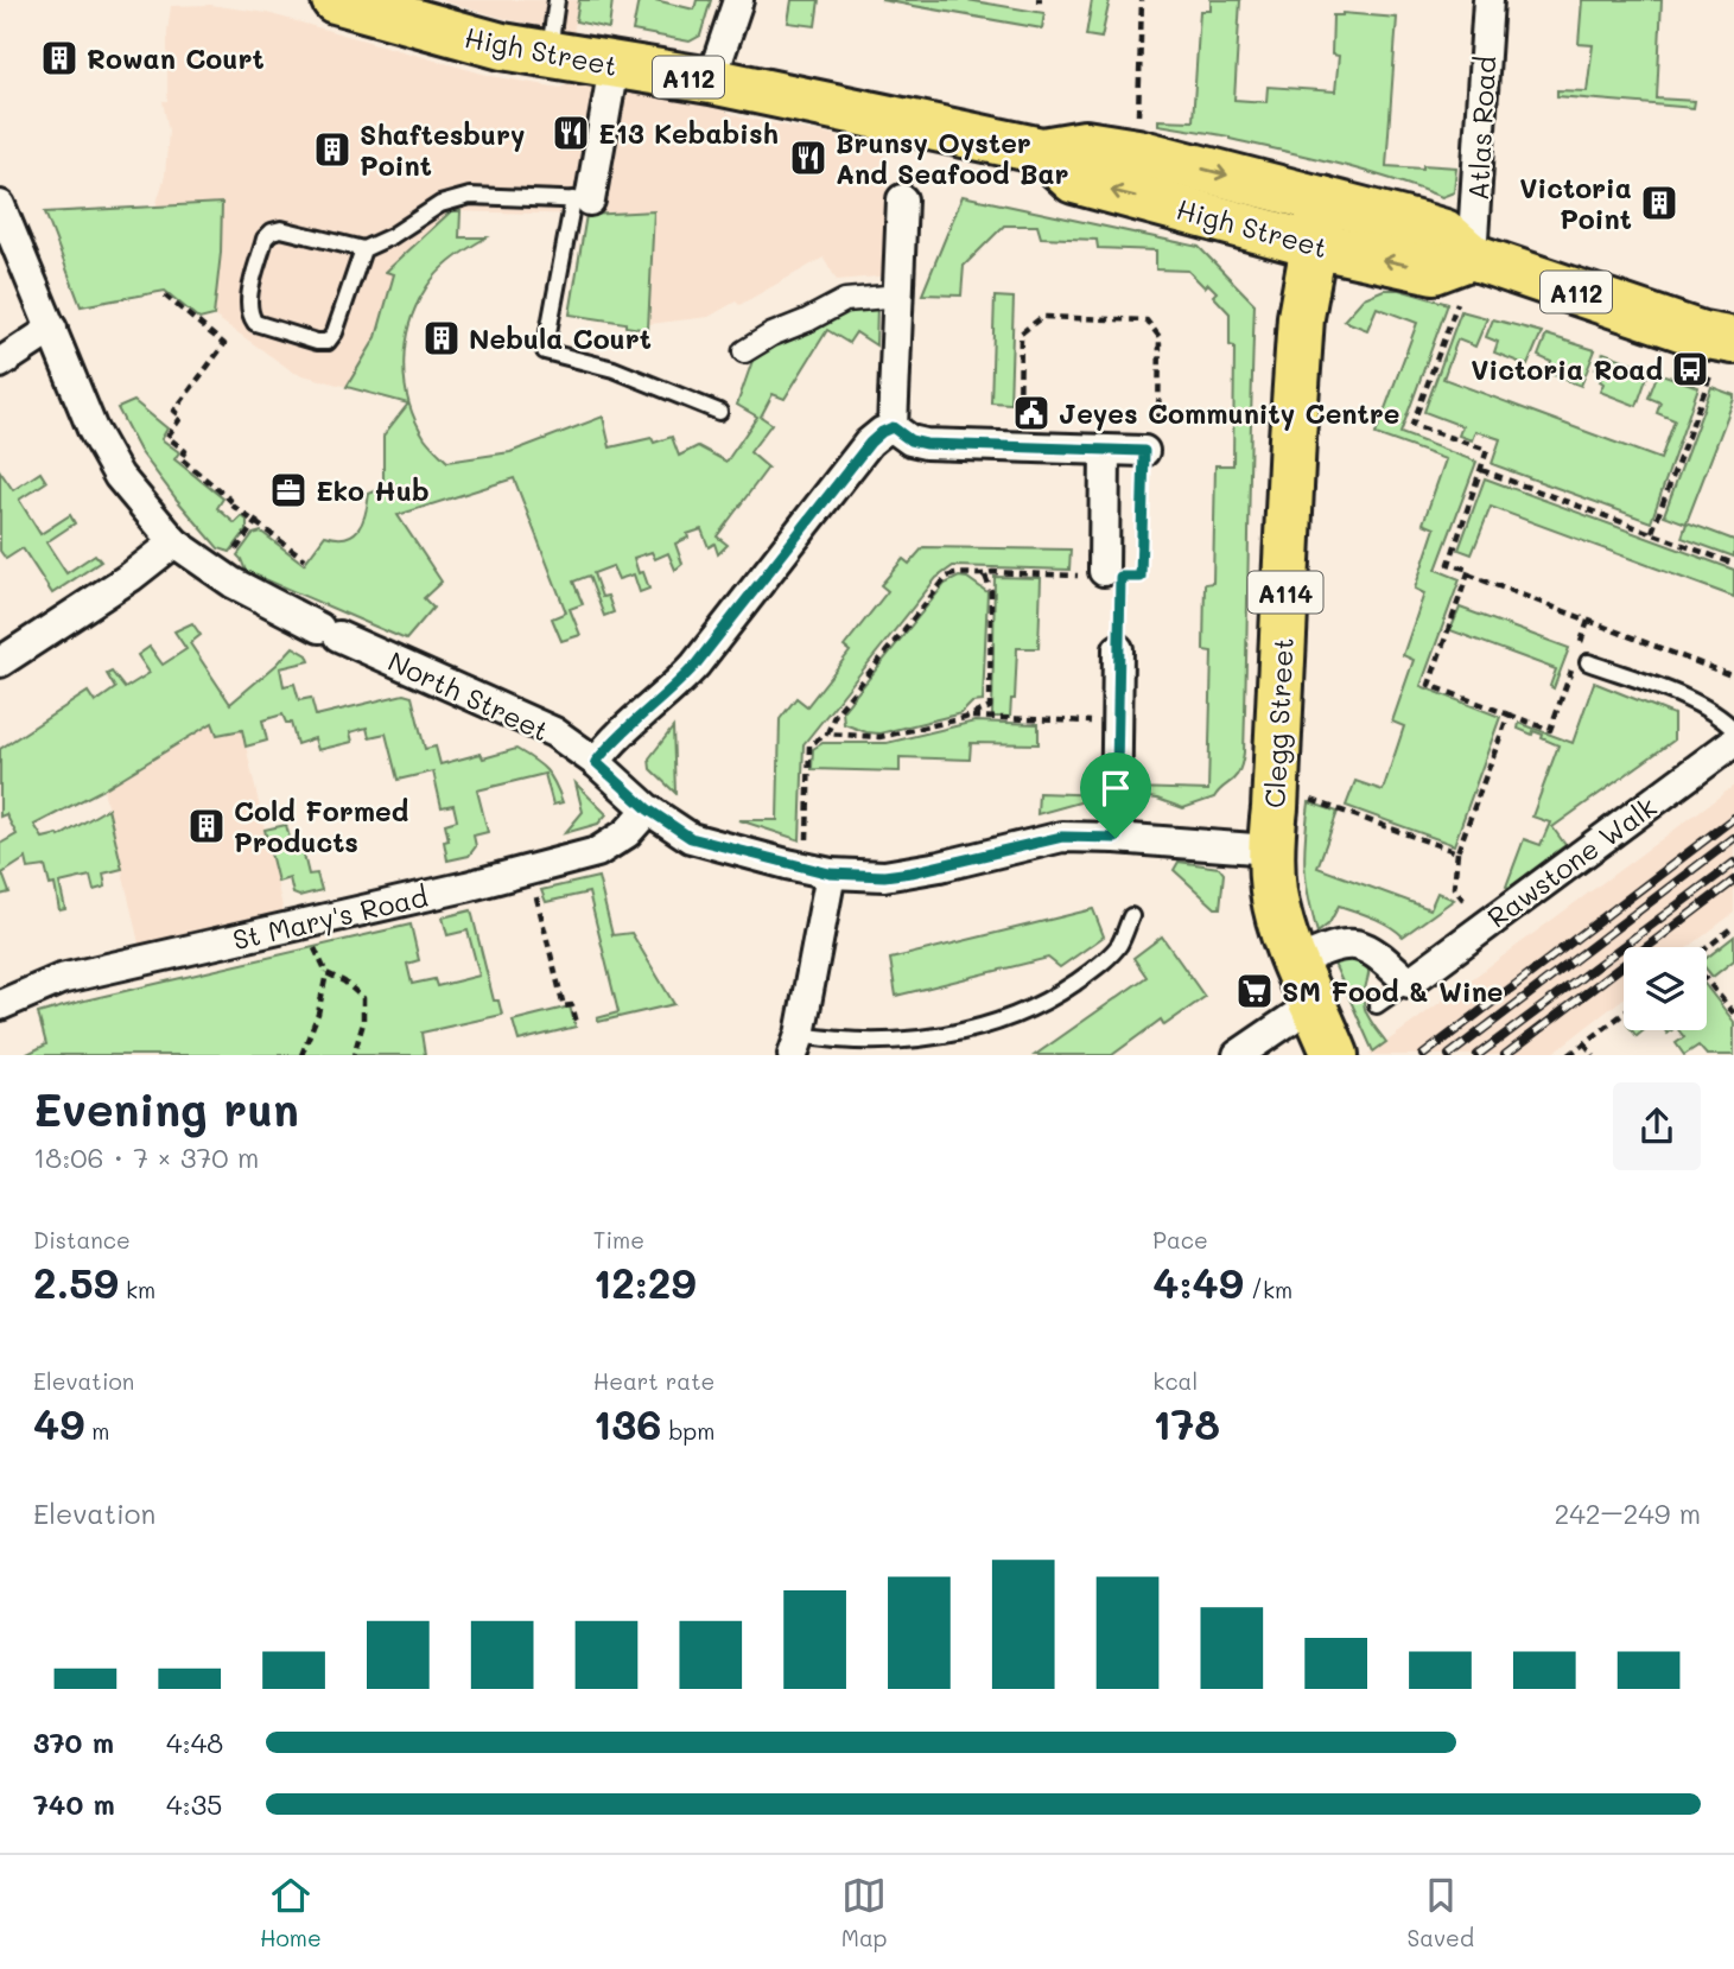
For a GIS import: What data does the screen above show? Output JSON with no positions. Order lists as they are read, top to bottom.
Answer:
{
  "streets": {
    "main road": [
      "High Street",
      "A112",
      "A114",
      "Clegg Street"
    ],
    "street": [
      "Atlas Road",
      "North Street",
      "Rawstone Walk",
      "St Mary's Road"
    ]
  },
  "crossings": [
    ["High Street", "Atlas Road"],
    ["High Street", "Clegg Street"],
    ["A114", "North Street"],
    ["A114", "Clegg Street"],
    ["North Street", "Clegg Street"],
    ["North Street", "St Mary's Road"]
  ],
  "places": {
    "building": [
      "Rowan Court",
      "Shaftesbury Point",
      "Victoria Point",
      "Nebula Court",
      "Cold Formed Products"
    ],
    "restaurant": ["E13 Kebabish", "Brunsy Oyster And Seafood Bar"],
    "bus stop": ["Victoria Road"],
    "public building": ["Jeyes Community Centre"],
    "office": ["Eko Hub"],
    "supermarket": ["SM Food & Wine"]
  },
  "page": {
    "heading": ["Evening run", "18:06 · 7 × 370 m"],
    "stats": [
      ["Distance", "2.59 km"],
      ["Time", "12:29"],
      ["Pace", "4:49 /km"],
      ["Elevation", "49 m"],
      ["Heart rate", "136 bpm"],
      ["kcal", "178"]
    ],
    "chart": ["Elevation", "242–249 m"],
    "list": [
      {
        "name": "370 m",
        "note": "4:48"
      },
      {
        "name": "740 m",
        "note": "4:35"
      }
    ],
    "tabs": ["Home", "Map", "Saved"]
  }
}
